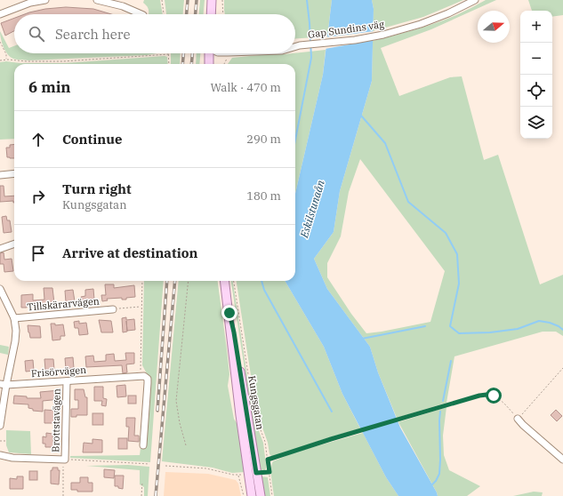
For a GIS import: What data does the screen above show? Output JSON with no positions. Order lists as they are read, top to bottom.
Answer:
{
  "streets": {
    "main road": ["Kungsgatan"],
    "street": [
      "Gap Sundins väg",
      "Tillskärarvägen",
      "Frisörvägen",
      "Brottstavägen"
    ]
  },
  "crossings": [
    ["Frisörvägen", "Brottstavägen"]
  ],
  "water": ["Eskilstunaån"],
  "north": "right",
  "page": {
    "map_buttons": ["+", "−"],
    "search": "Search here",
    "heading": ["6 min", "Walk · 470 m"],
    "list": [
      ["Continue", "290 m"],
      ["Turn right", "Kungsgatan", "180 m"],
      "Arrive at destination"
    ]
  }
}
